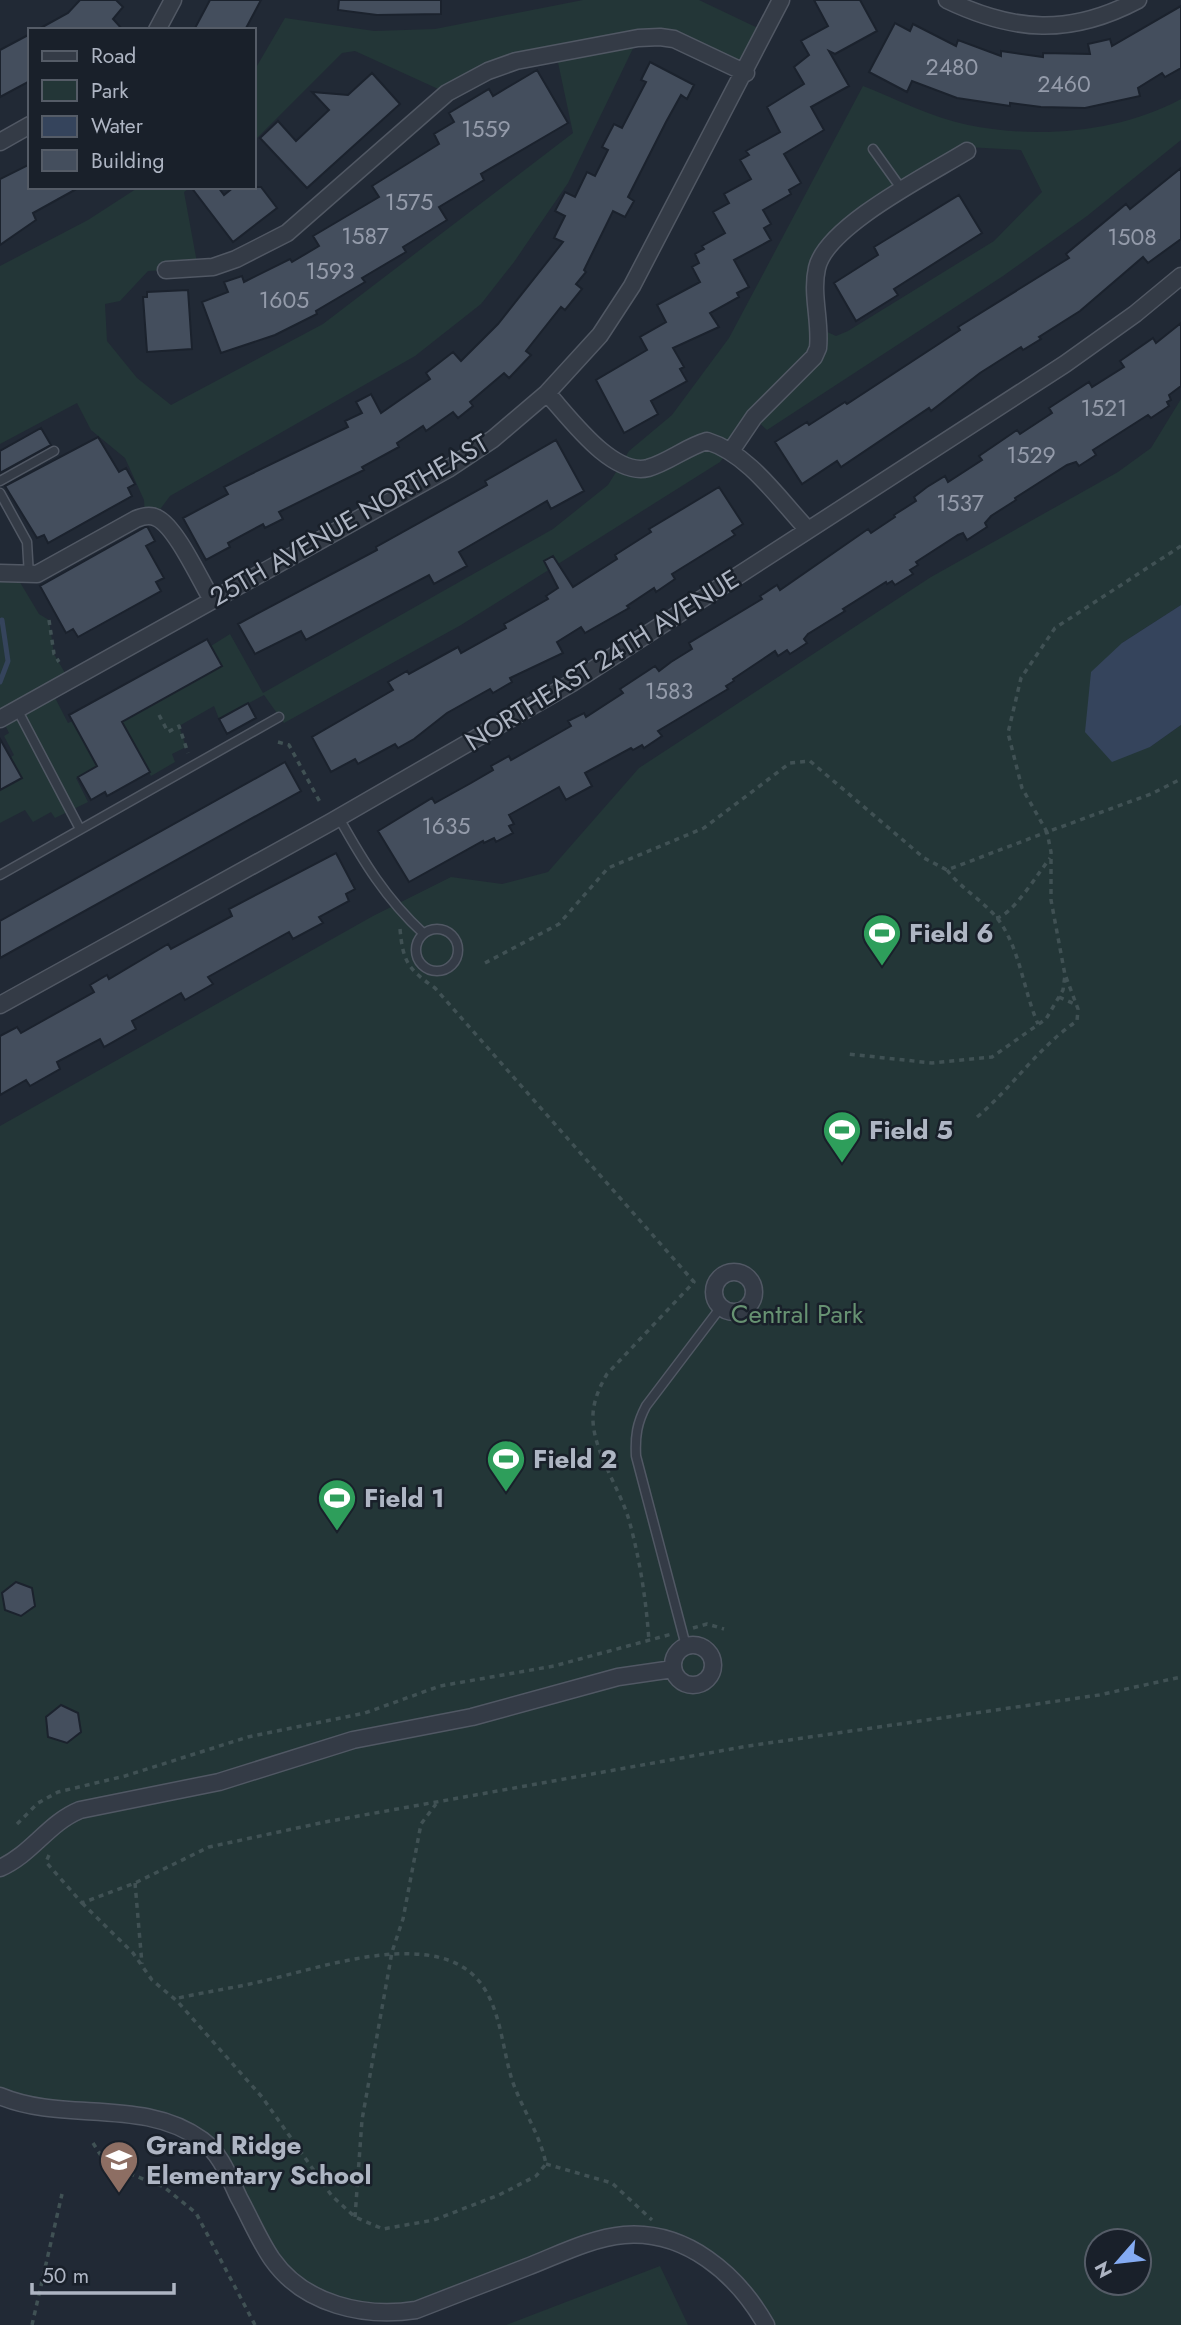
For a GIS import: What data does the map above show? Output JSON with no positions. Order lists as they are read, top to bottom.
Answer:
{
  "streets": {
    "street": ["25TH AVENUE NORTHEAST", "NORTHEAST 24TH AVENUE"]
  },
  "parks": ["Central Park"],
  "places": {
    "sports": [
      "Field 6",
      "Field 5",
      "Field 2",
      "Field 1"
    ],
    "school or university": ["Grand Ridge Elementary School"]
  },
  "house_numbers": [
    "2480",
    "2460",
    "1559",
    "1575",
    "1587",
    "1508",
    "1593",
    "1605",
    "1521",
    "1529",
    "1537",
    "1583",
    "1635"
  ],
  "legend": [
    "Road",
    "Park",
    "Water",
    "Building"
  ],
  "scale_bar": "50 m",
  "north": "bottom left"
}
